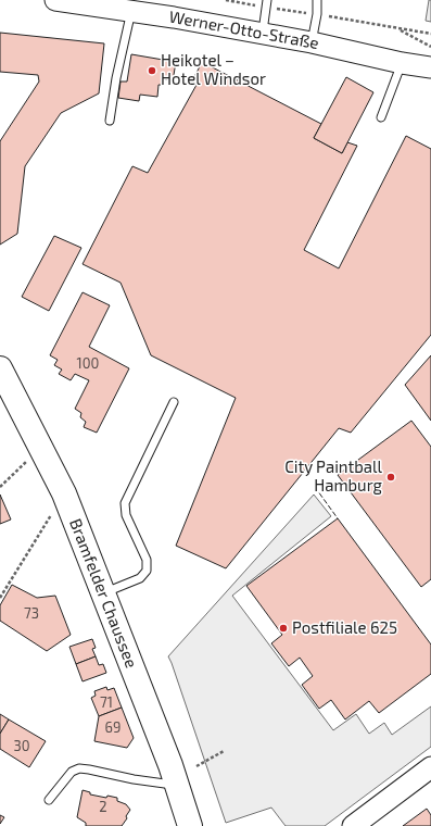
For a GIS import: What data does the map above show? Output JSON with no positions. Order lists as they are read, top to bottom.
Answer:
{
  "streets": {
    "main road": ["Werner-Otto-Straße", "Bramfelder Chaussee"]
  },
  "places": ["Heikotel – Hotel Windsor", "City Paintball Hamburg", "Postfiliale 625"],
  "house_numbers": [
    "100",
    "73",
    "71",
    "69",
    "30",
    "2"
  ]
}
